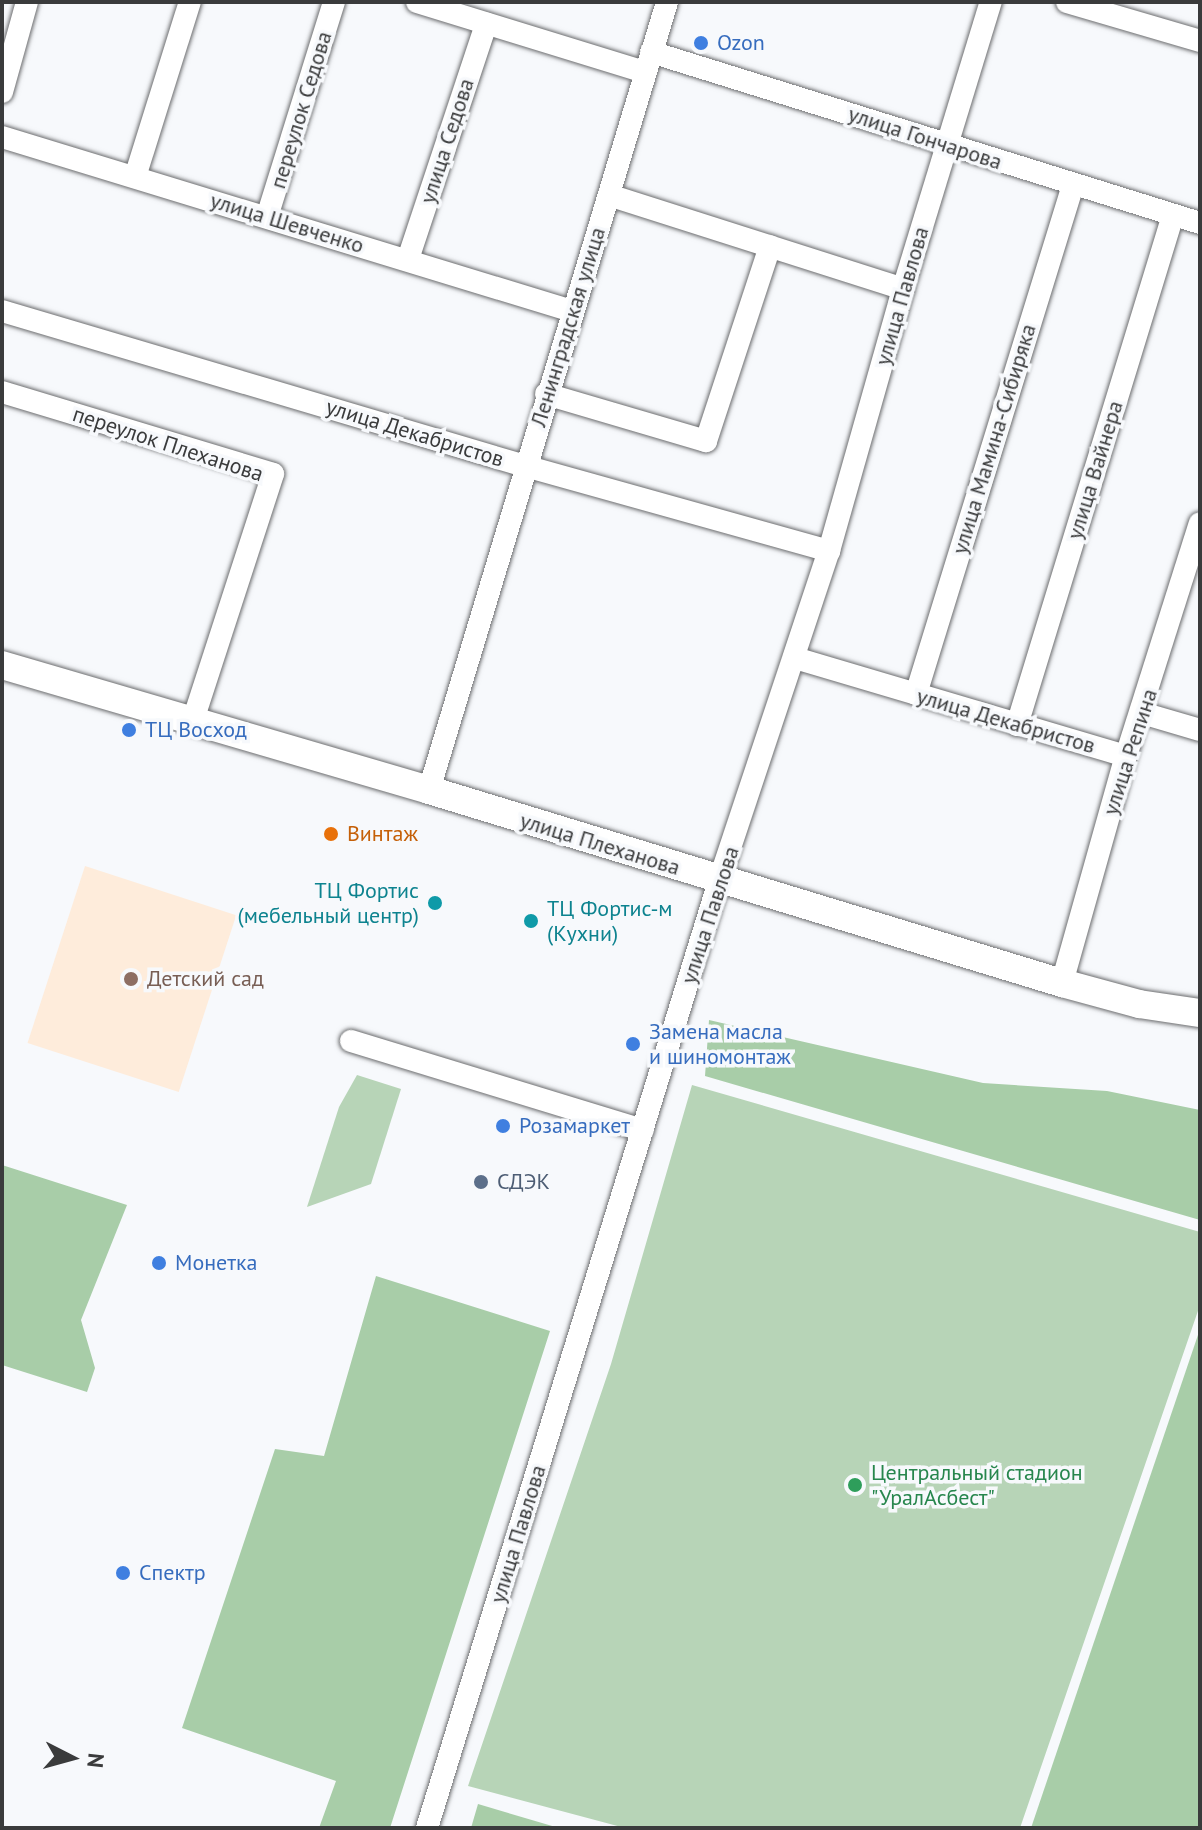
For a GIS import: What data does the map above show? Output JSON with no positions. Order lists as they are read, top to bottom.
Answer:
{
  "streets": {
    "main road": ["улица Плеханова"],
    "street": [
      "переулок Седова",
      "улица Гончарова",
      "улица Седова",
      "улица Шевченко",
      "улица Павлова",
      "Ленинградская улица",
      "улица Декабристов",
      "улица Мамина-Сибиряка",
      "переулок Плеханова",
      "улица Вайнера",
      "улица Репина"
    ]
  },
  "crossings": [
    ["переулок Седова", "улица Шевченко"],
    ["улица Гончарова", "улица Павлова"],
    ["улица Гончарова", "Ленинградская улица"],
    ["улица Гончарова", "улица Мамина-Сибиряка"],
    ["улица Гончарова", "улица Вайнера"],
    ["улица Седова", "улица Шевченко"],
    ["улица Шевченко", "Ленинградская улица"],
    ["улица Павлова", "улица Декабристов"],
    ["улица Павлова", "улица Плеханова"],
    ["Ленинградская улица", "улица Декабристов"],
    ["Ленинградская улица", "улица Плеханова"],
    ["улица Декабристов", "улица Мамина-Сибиряка"],
    ["улица Декабристов", "улица Вайнера"],
    ["улица Декабристов", "улица Репина"],
    ["переулок Плеханова", "улица Плеханова"],
    ["улица Репина", "улица Плеханова"]
  ],
  "places": [
    "Ozon",
    "ТЦ Восход",
    "Винтаж",
    "ТЦ Фортис (мебельный центр)",
    "ТЦ Фортис-м (Кухни)",
    "Детский сад",
    "Замена масла и шиномонтаж",
    "Розамаркет",
    "СДЭК",
    "Монетка",
    "Центральный стадион \"УралАсбест\"",
    "Спектр"
  ],
  "north": "right"
}
